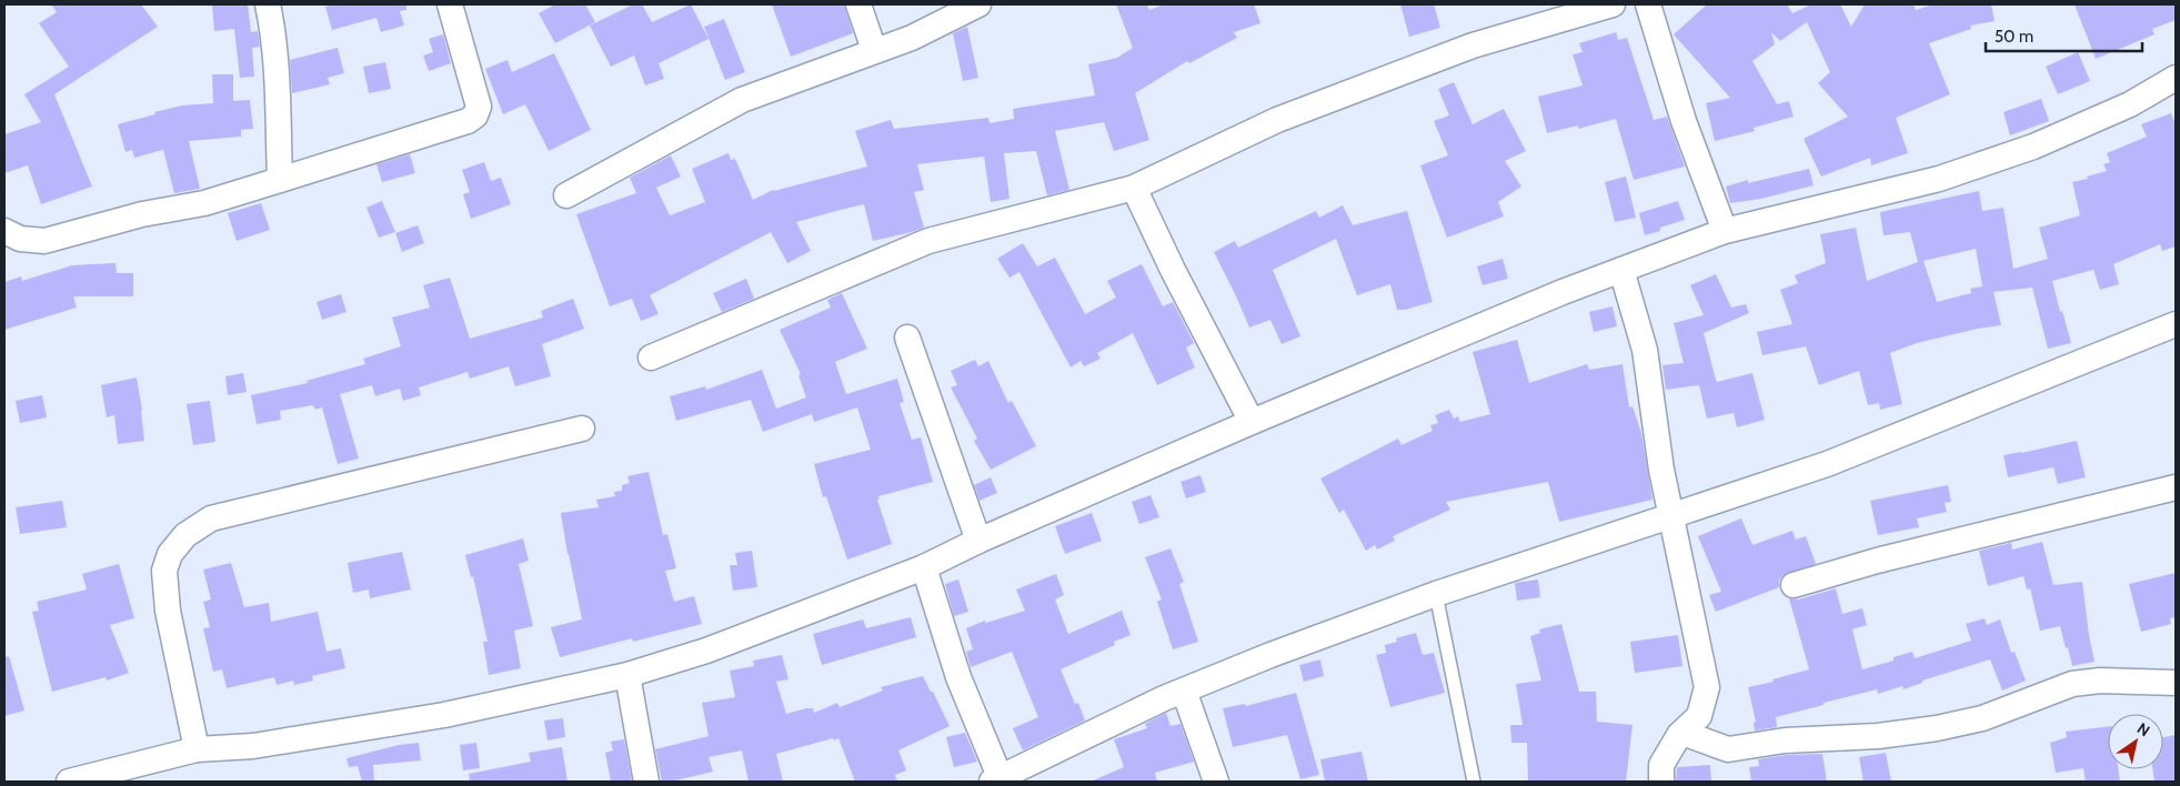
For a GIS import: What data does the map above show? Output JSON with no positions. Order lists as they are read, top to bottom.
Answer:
{
  "scale_bar": "50 m",
  "north": "top right"
}
